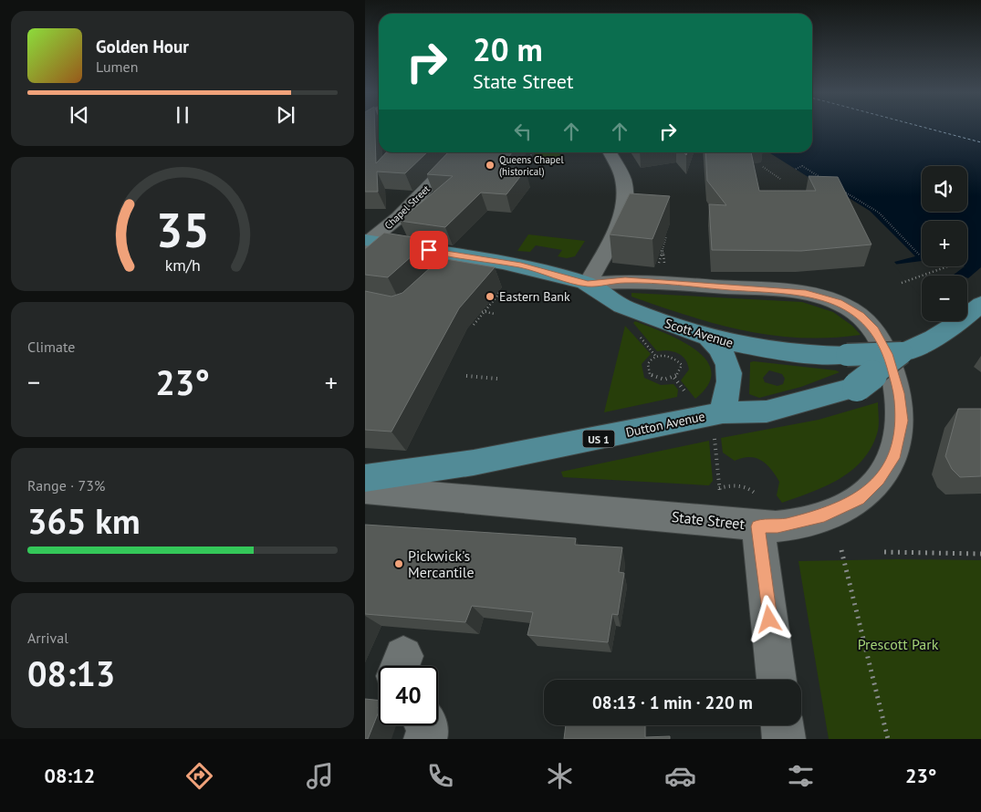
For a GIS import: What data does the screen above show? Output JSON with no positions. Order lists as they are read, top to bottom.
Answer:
{
  "streets": {
    "main road": ["Scott Avenue", "Dutton Avenue", "US 1"],
    "street": ["Chapel Street", "State Street"]
  },
  "crossings": [
    ["Chapel Street", "US 1"],
    ["Scott Avenue", "Dutton Avenue"],
    ["Scott Avenue", "US 1"],
    ["Scott Avenue", "State Street"],
    ["Dutton Avenue", "US 1"],
    ["US 1", "State Street"]
  ],
  "parks": ["Prescott Park"],
  "places": ["Queens Chapel (historical)", "Eastern Bank", "Pickwick's Mercantile"],
  "page": {
    "turn": ["20 m", "State Street"],
    "song": ["Golden Hour", "Lumen"],
    "map_buttons": ["+", "−"],
    "tile": [
      "Climate",
      ["Range · 73%", "365 km"],
      ["Arrival", "08:13"]
    ],
    "heat": ["−", "23°", "+"],
    "limit": "40",
    "trip": "08:13 · 1 min · 220 m",
    "tabs": ["08:12", "23°"],
    "gauge": ["35", "km/h"]
  }
}
